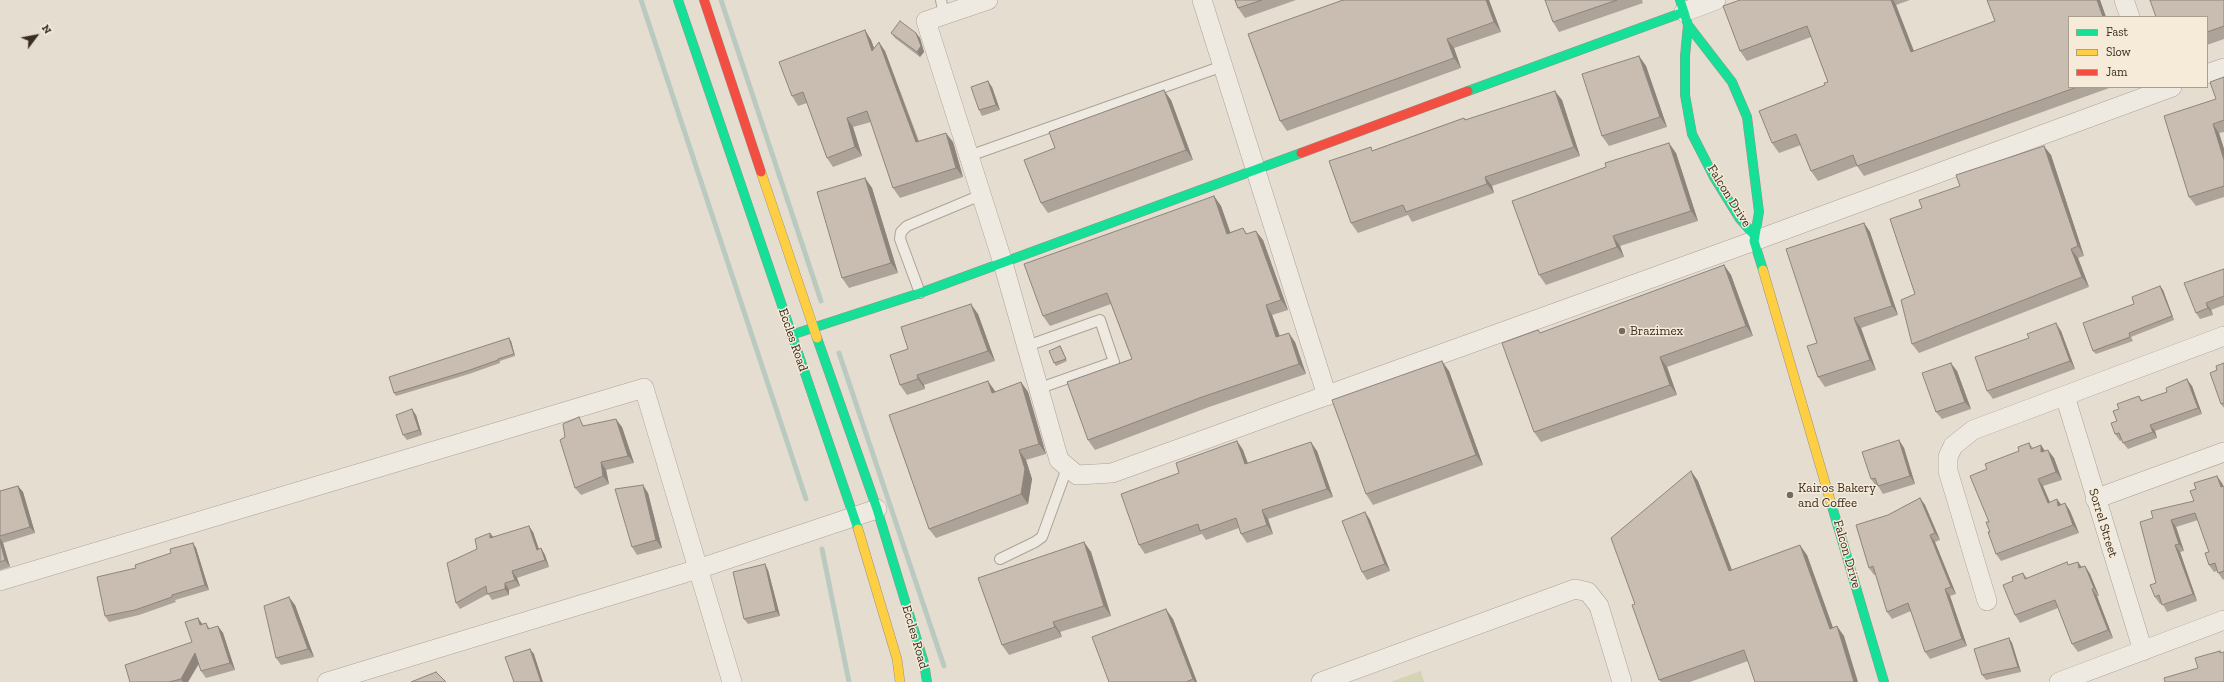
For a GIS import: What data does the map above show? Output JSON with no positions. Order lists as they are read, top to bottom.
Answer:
{
  "streets": {
    "street": ["Falcon Drive", "Eccles Road", "Sorrel Street"]
  },
  "places": ["Brazimex", "Kairos Bakery and Coffee"],
  "legend": ["Fast", "Slow", "Jam"],
  "north": "top right"
}
